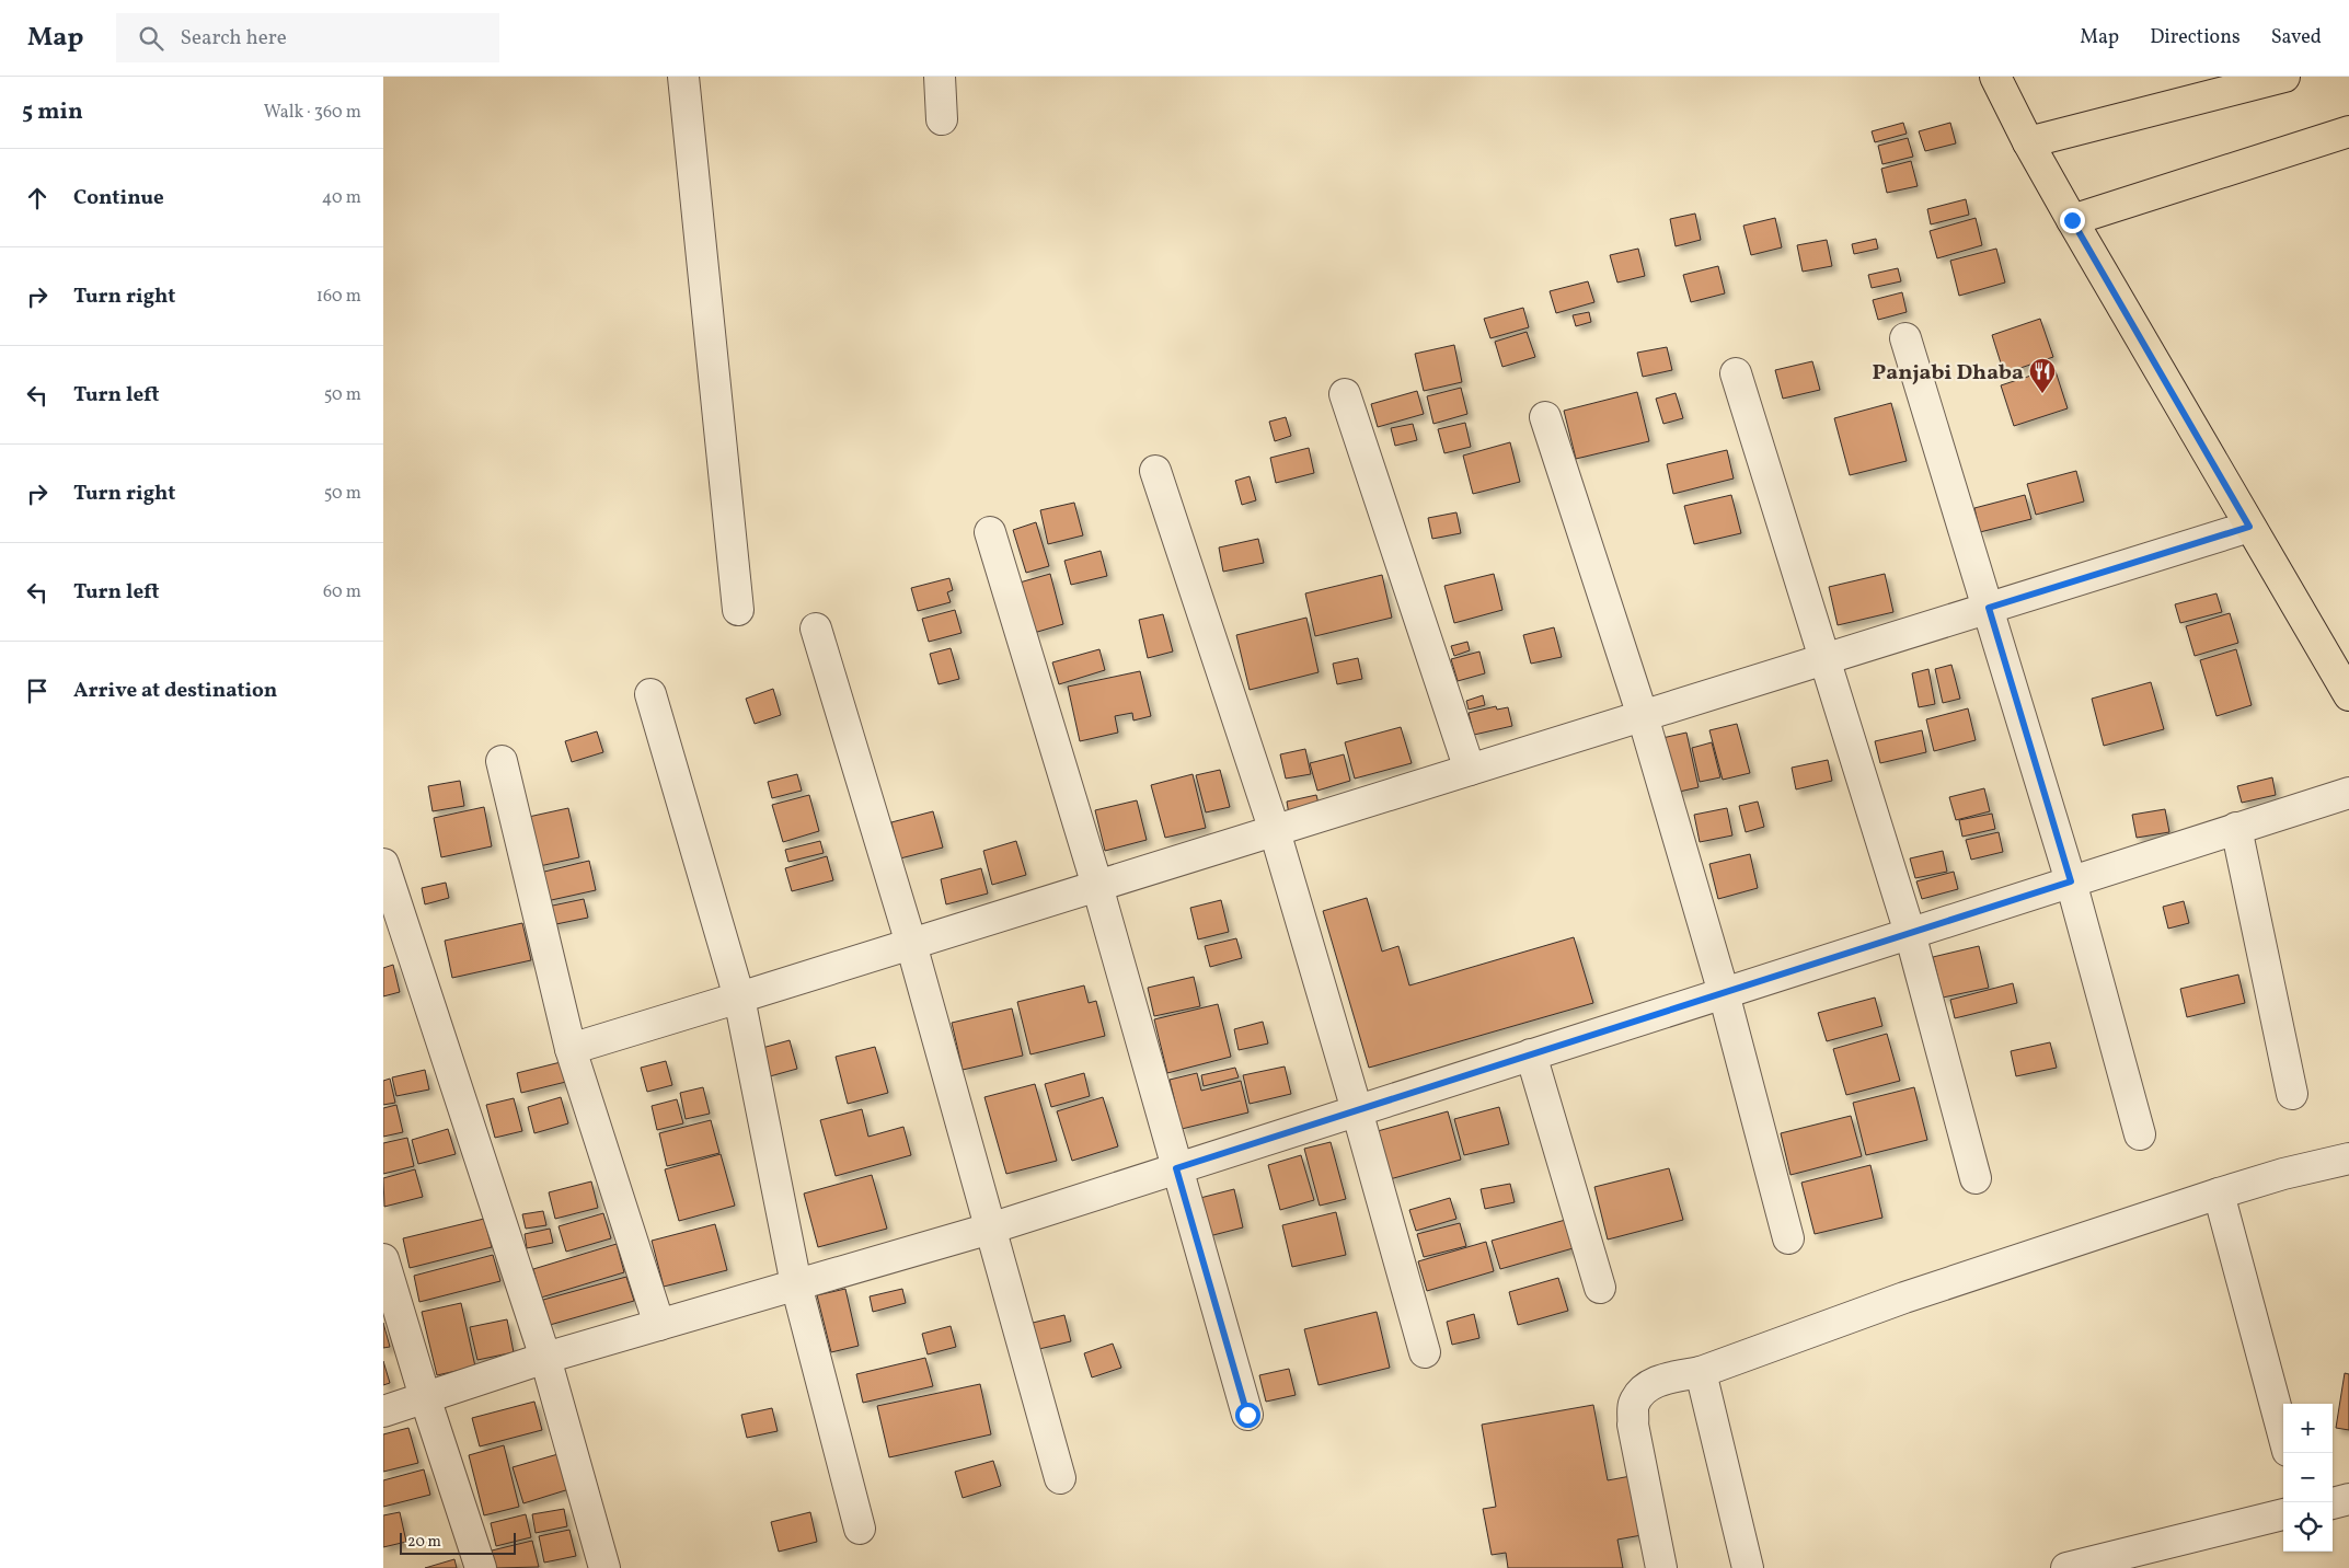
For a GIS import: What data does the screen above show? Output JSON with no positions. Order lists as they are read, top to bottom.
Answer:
{
  "places": {
    "restaurant": ["Panjabi Dhaba"]
  },
  "scale_bar": "20 m",
  "page": {
    "header": "Map",
    "search": "Search here",
    "nav": ["Map", "Directions", "Saved"],
    "heading": ["5 min", "Walk · 360 m"],
    "list": [
      ["Continue", "40 m"],
      ["Turn right", "160 m"],
      ["Turn left", "50 m"],
      ["Turn right", "50 m"],
      ["Turn left", "60 m"],
      "Arrive at destination"
    ],
    "map_buttons": ["+", "−"],
    "scale": "20 m"
  }
}
